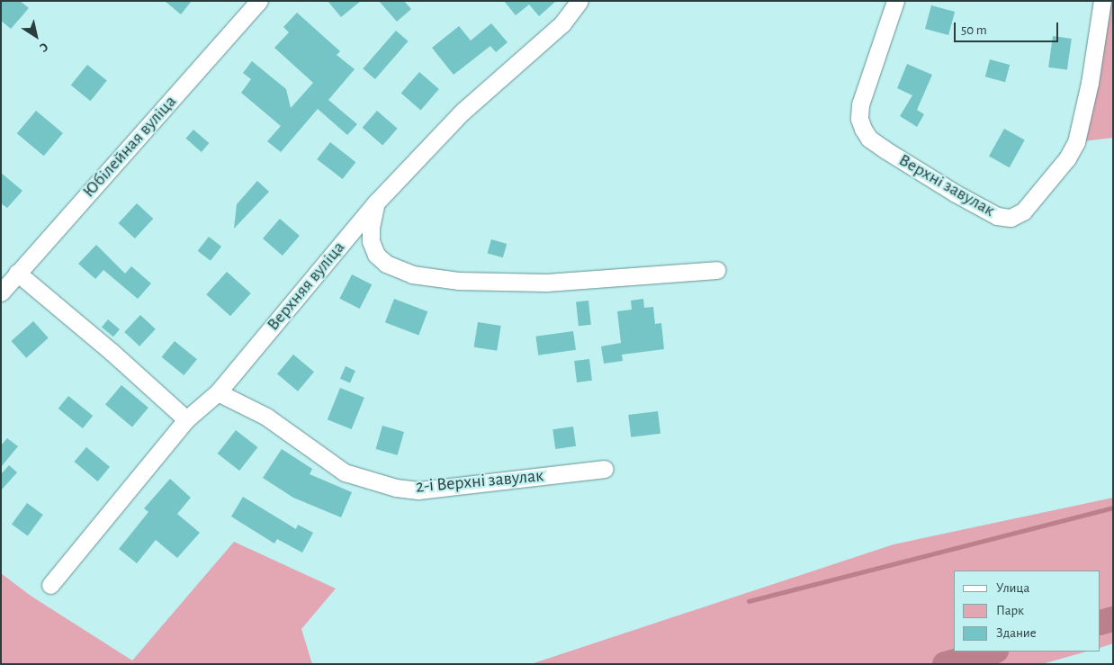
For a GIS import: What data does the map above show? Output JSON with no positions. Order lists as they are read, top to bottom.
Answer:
{
  "streets": {
    "street": [
      "Юбілейная вуліца",
      "Верхні завулак",
      "Верхняя вуліца",
      "2-і Верхні завулак"
    ]
  },
  "crossings": [
    ["Верхняя вуліца", "2-і Верхні завулак"]
  ],
  "legend": ["Улица", "Парк", "Здание"],
  "scale_bar": "50 m",
  "north": "bottom right"
}
